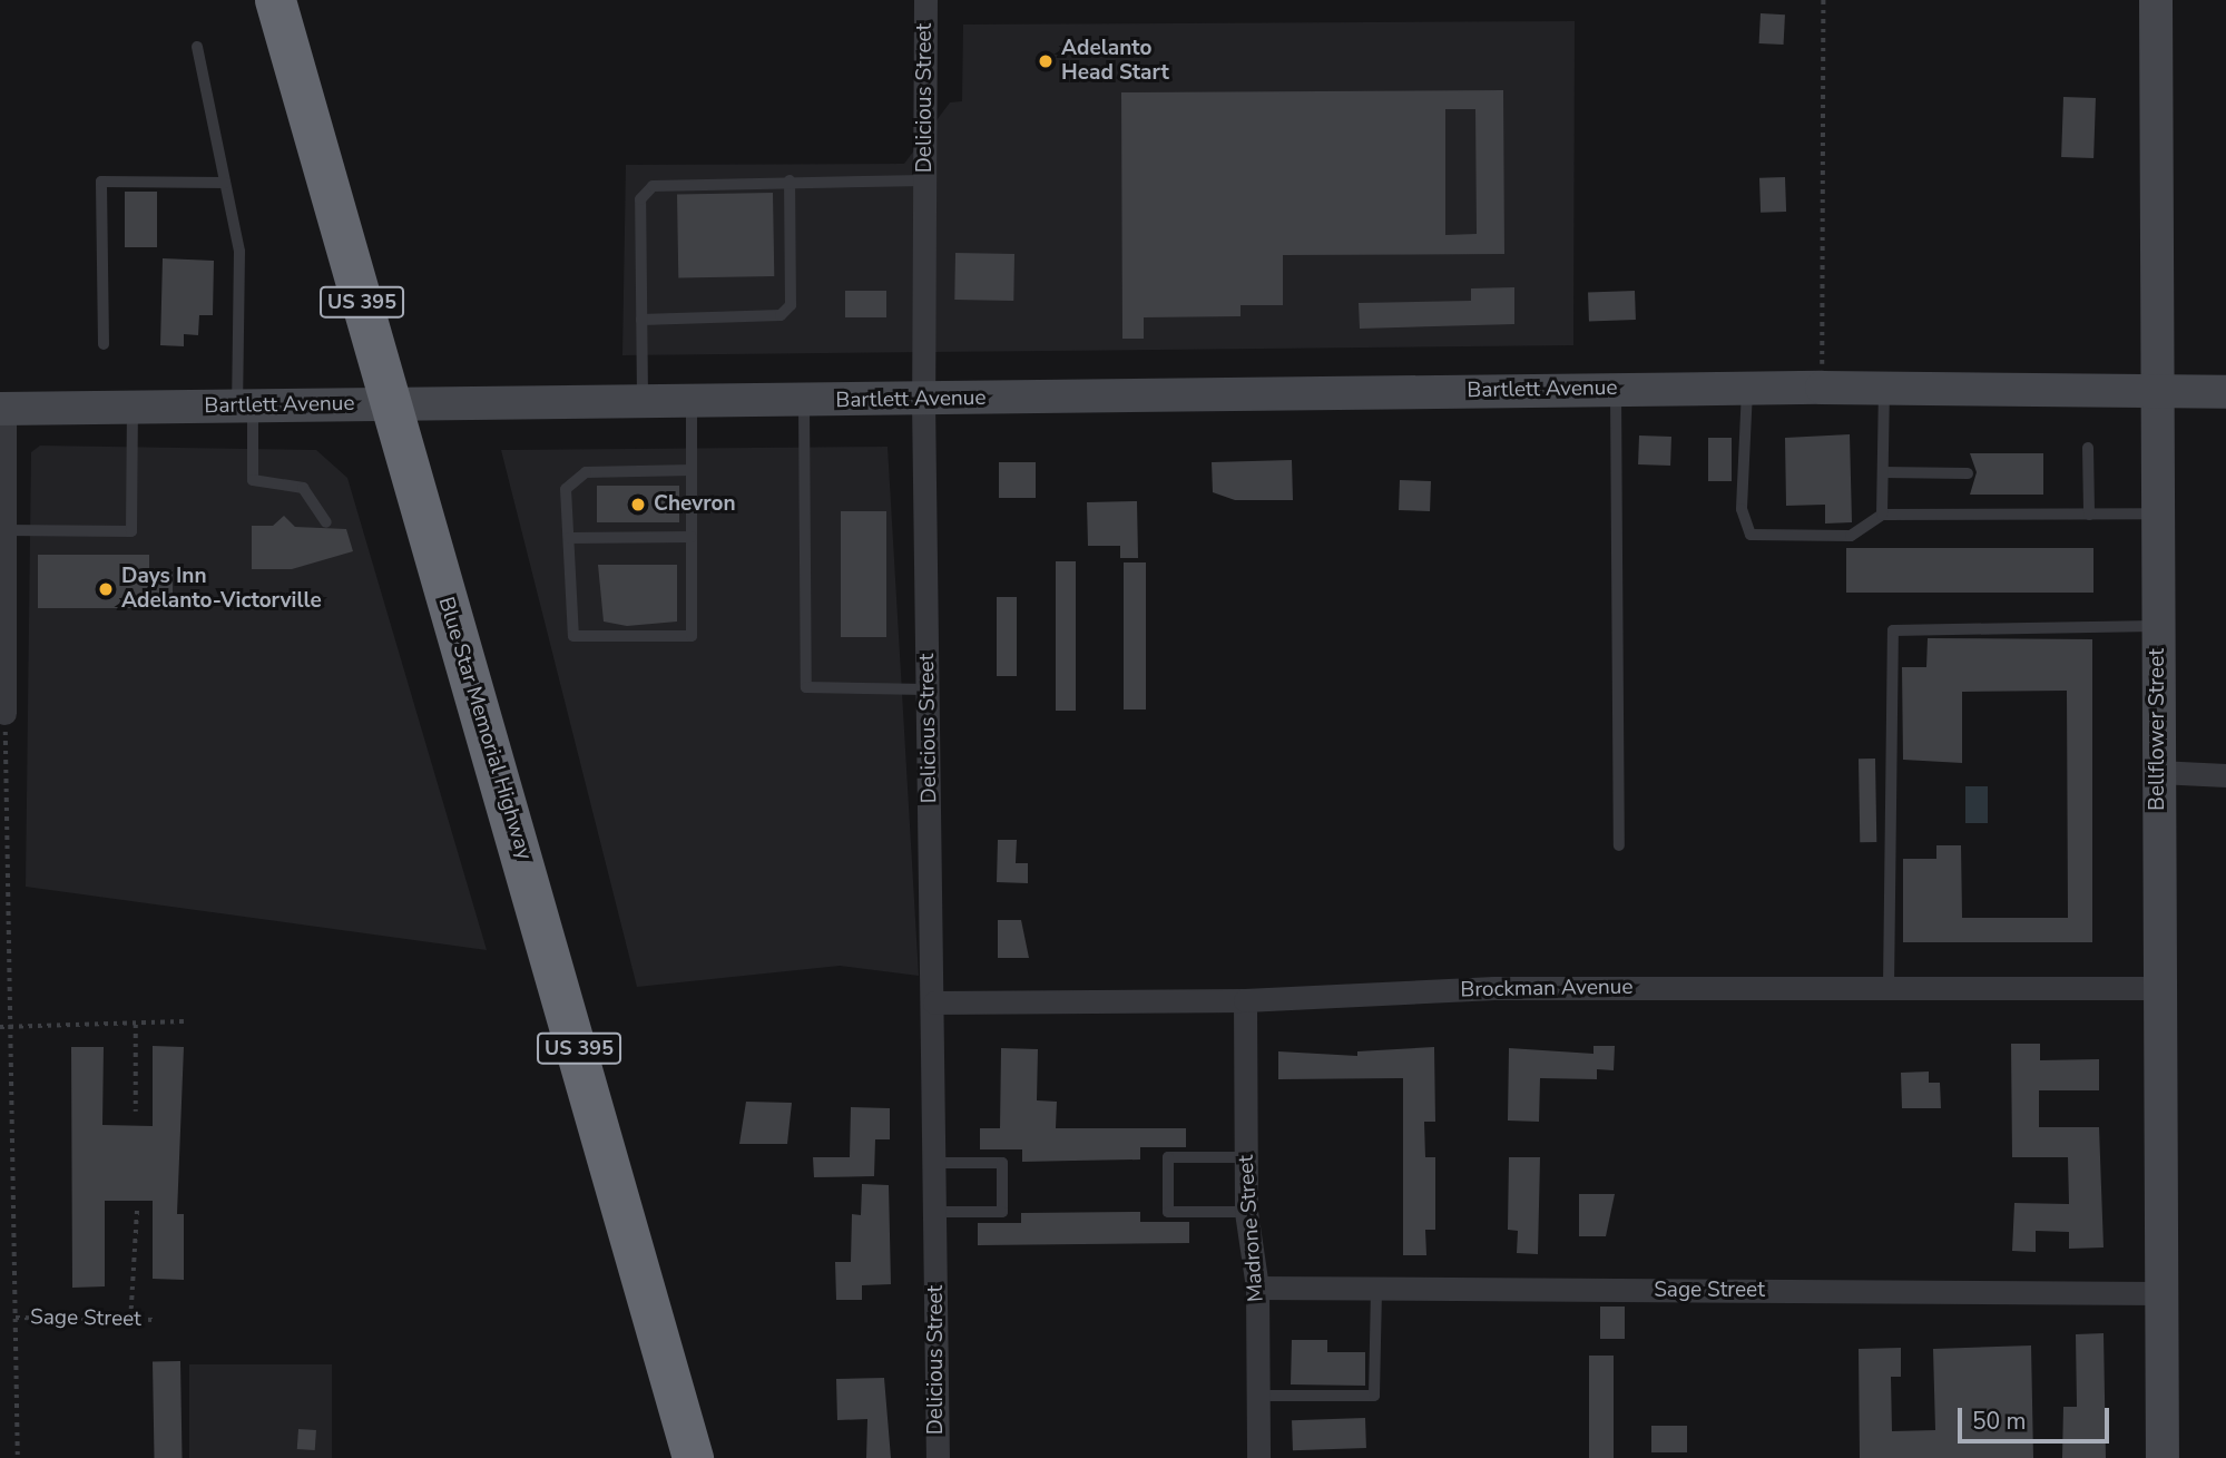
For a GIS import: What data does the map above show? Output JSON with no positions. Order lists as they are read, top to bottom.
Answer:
{
  "streets": {
    "highway": ["US 395", "Blue Star Memorial Highway"],
    "street": [
      "Delicious Street",
      "Bartlett Avenue",
      "Bellflower Street",
      "Brockman Avenue",
      "Madrone Street",
      "Sage Street"
    ]
  },
  "crossings": [
    ["Delicious Street", "Bartlett Avenue"],
    ["Delicious Street", "Brockman Avenue"],
    ["Bartlett Avenue", "Blue Star Memorial Highway"],
    ["Bartlett Avenue", "Bellflower Street"],
    ["Bellflower Street", "Brockman Avenue"],
    ["Bellflower Street", "Sage Street"],
    ["Brockman Avenue", "Madrone Street"],
    ["Madrone Street", "Sage Street"]
  ],
  "places": ["Adelanto Head Start", "Chevron", "Days Inn Adelanto-Victorville"],
  "scale_bar": "50 m"
}
